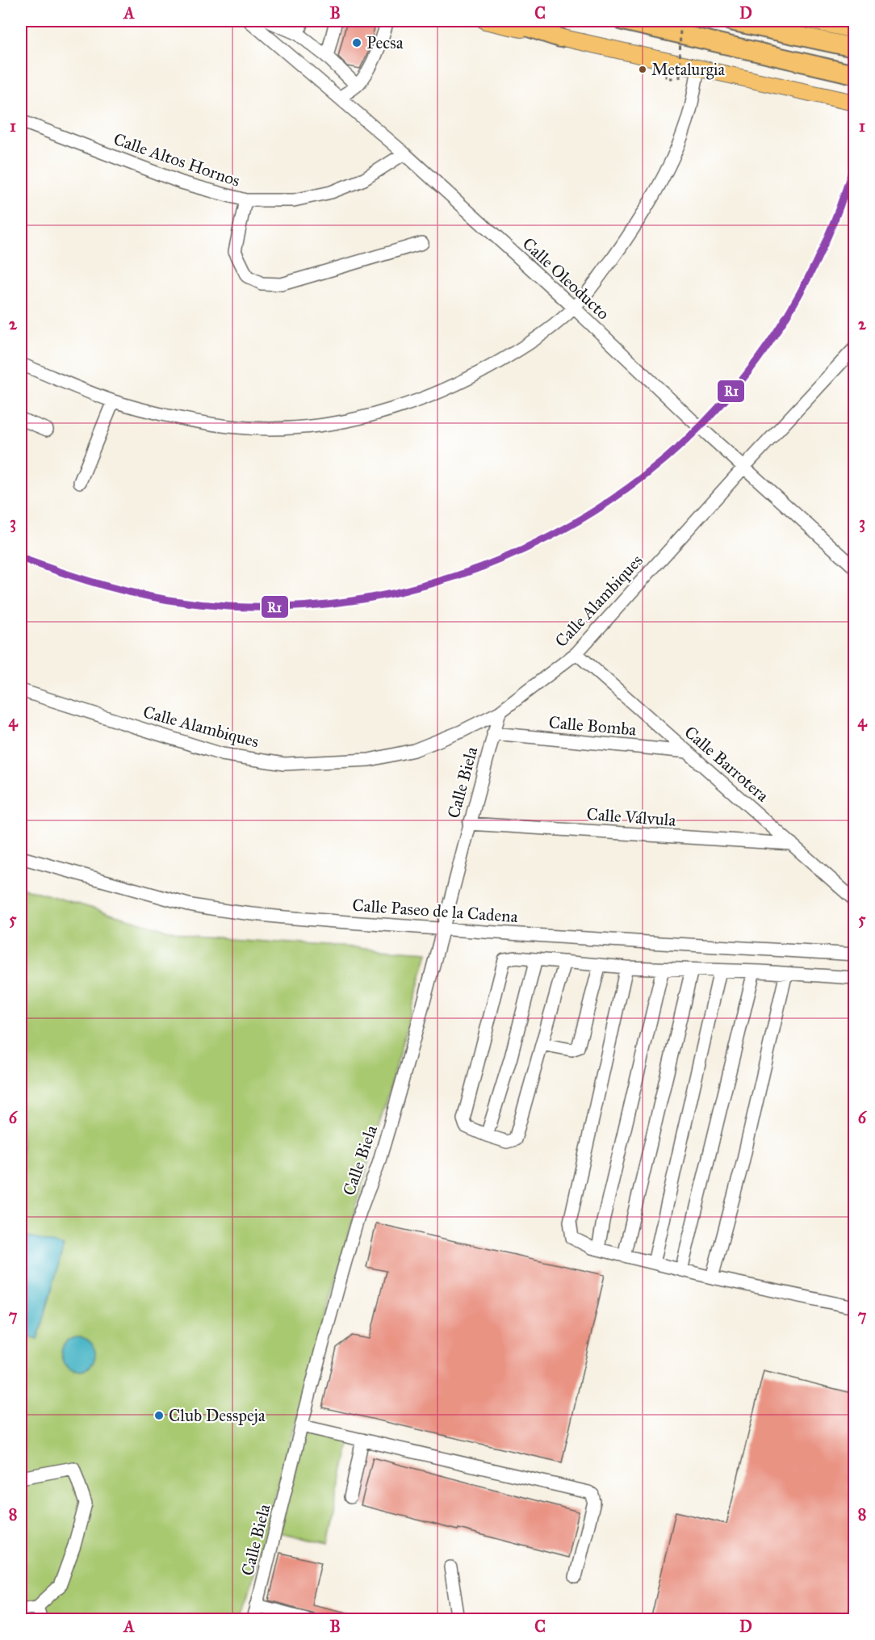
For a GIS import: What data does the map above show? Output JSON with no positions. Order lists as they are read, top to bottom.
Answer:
{
  "streets": {
    "street": [
      "Calle Altos Hornos",
      "Calle Oleoducto",
      "Calle Alambiques",
      "Calle Bomba",
      "Calle Barrotera",
      "Calle Biela",
      "Calle Válvula",
      "Calle Paseo de la Cadena"
    ]
  },
  "crossings": [
    ["Calle Altos Hornos", "Calle Oleoducto"],
    ["Calle Oleoducto", "Calle Alambiques"],
    ["Calle Alambiques", "Calle Barrotera"],
    ["Calle Alambiques", "Calle Biela"],
    ["Calle Bomba", "Calle Barrotera"],
    ["Calle Bomba", "Calle Biela"],
    ["Calle Barrotera", "Calle Válvula"],
    ["Calle Biela", "Calle Válvula"],
    ["Calle Biela", "Calle Paseo de la Cadena"]
  ],
  "places": ["Pecsa", "Metalurgia", "Club Desspeja"],
  "lines": ["transit line R1"],
  "grid": {
    "columns": [
      "A",
      "B",
      "C",
      "D"
    ],
    "rows": [
      "1",
      "2",
      "3",
      "4",
      "5",
      "6",
      "7",
      "8"
    ]
  }
}
